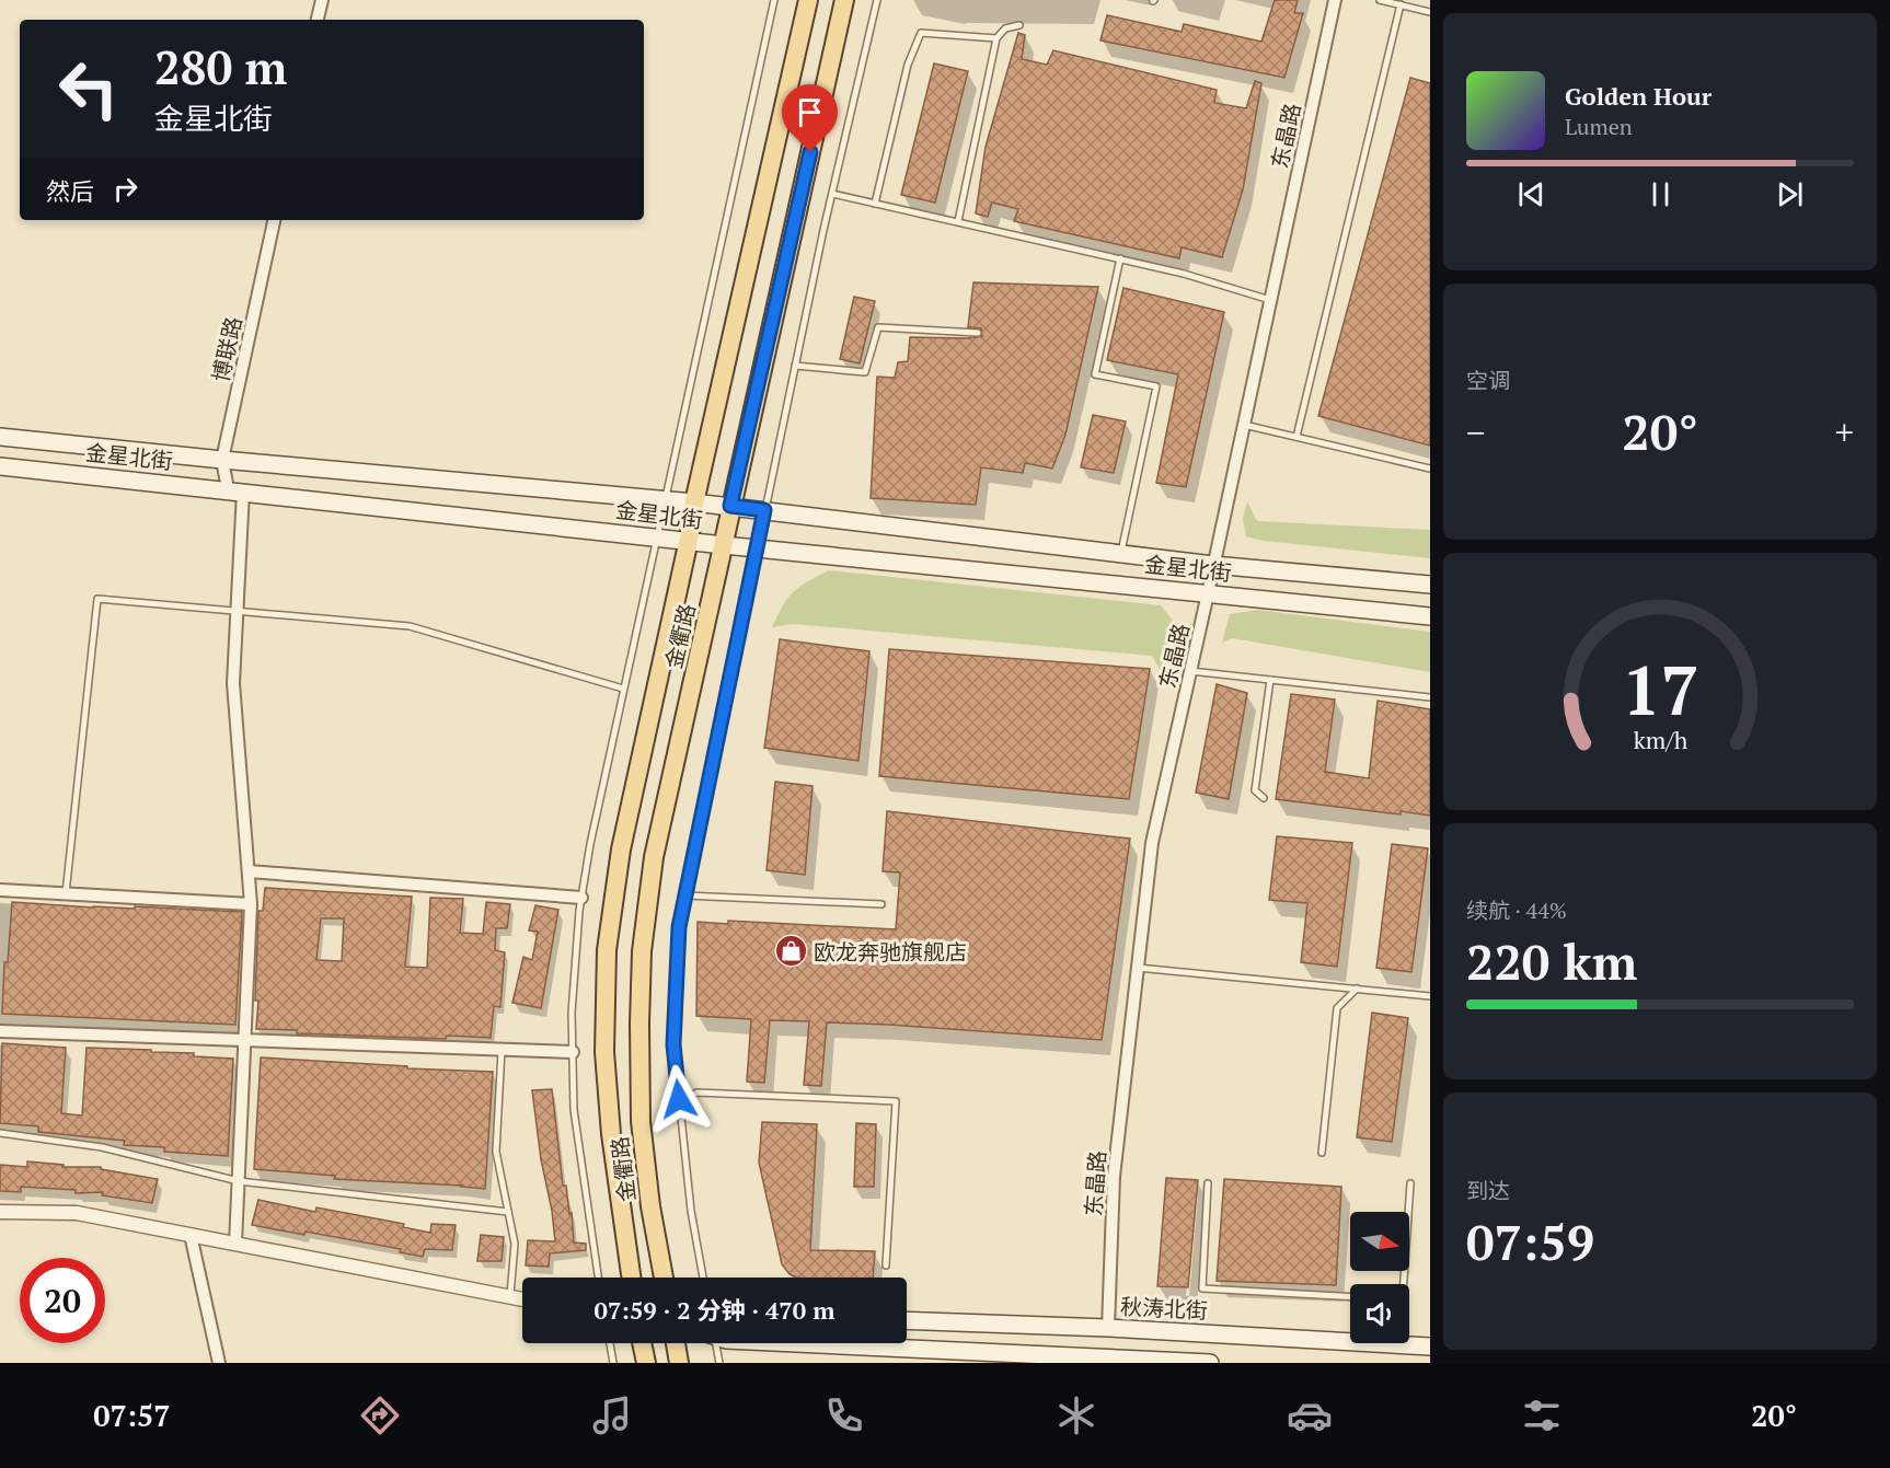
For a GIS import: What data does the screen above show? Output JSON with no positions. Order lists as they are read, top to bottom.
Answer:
{
  "streets": {
    "main road": ["金星北街", "金衢路", "秋涛北街"],
    "street": ["东晶路", "博联路"]
  },
  "crossings": [
    ["东晶路", "金星北街"],
    ["东晶路", "秋涛北街"],
    ["博联路", "金星北街"],
    ["金星北街", "金衢路"]
  ],
  "places": {
    "shop": ["欧龙奔驰旗舰店"]
  },
  "north": "right",
  "page": {
    "turn": ["280 m", "金星北街"],
    "song": ["Golden Hour", "Lumen"],
    "then": "然后",
    "tile": [
      "空调",
      ["续航 · 44%", "220 km"],
      ["到达", "07:59"]
    ],
    "heat": ["−", "20°", "+"],
    "limit": "20",
    "trip": "07:59 · 2 分钟 · 470 m",
    "tabs": ["07:57", "20°"],
    "gauge": ["17", "km/h"]
  }
}
